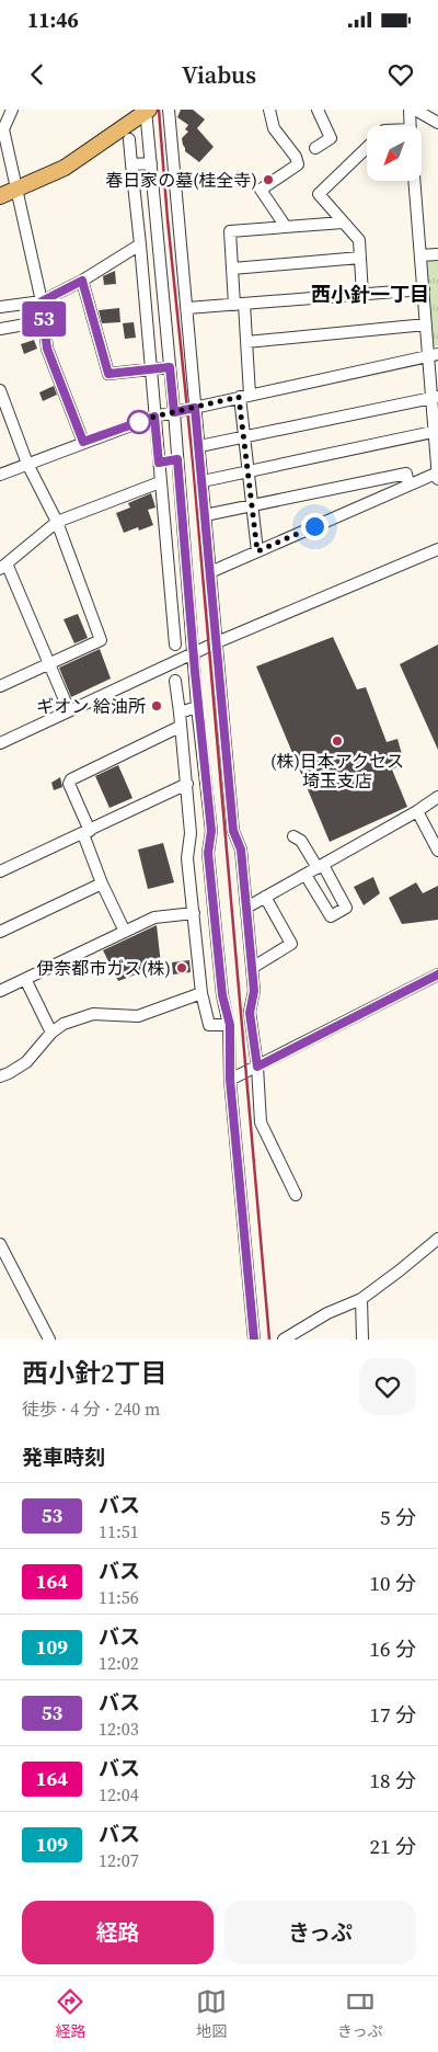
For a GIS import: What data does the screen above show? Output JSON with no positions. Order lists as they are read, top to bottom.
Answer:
{
  "districts": ["西小針一丁目"],
  "places": [
    "春日家の墓(桂全寺)",
    "ギオン 給油所",
    "(株)日本アクセス 埼玉支店",
    "伊奈都市ガス(株)"
  ],
  "lines": ["bus line 53"],
  "north": "bottom left",
  "page": {
    "status": "11:46",
    "header": "Viabus",
    "on_map": "53",
    "heading": [
      ["西小針2丁目", "徒歩 · 4 分 · 240 m"],
      "発車時刻"
    ],
    "list": [
      {
        "mark": "53",
        "name": "バス",
        "note": "11:51",
        "value": "5 分"
      },
      {
        "mark": "164",
        "name": "バス",
        "note": "11:56",
        "value": "10 分"
      },
      {
        "mark": "109",
        "name": "バス",
        "note": "12:02",
        "value": "16 分"
      },
      {
        "mark": "53",
        "name": "バス",
        "note": "12:03",
        "value": "17 分"
      },
      {
        "mark": "164",
        "name": "バス",
        "note": "12:04",
        "value": "18 分"
      },
      {
        "mark": "109",
        "name": "バス",
        "note": "12:07",
        "value": "21 分"
      }
    ],
    "buttons": ["経路", "きっぷ"],
    "tabs": ["経路", "地図", "きっぷ"]
  }
}
